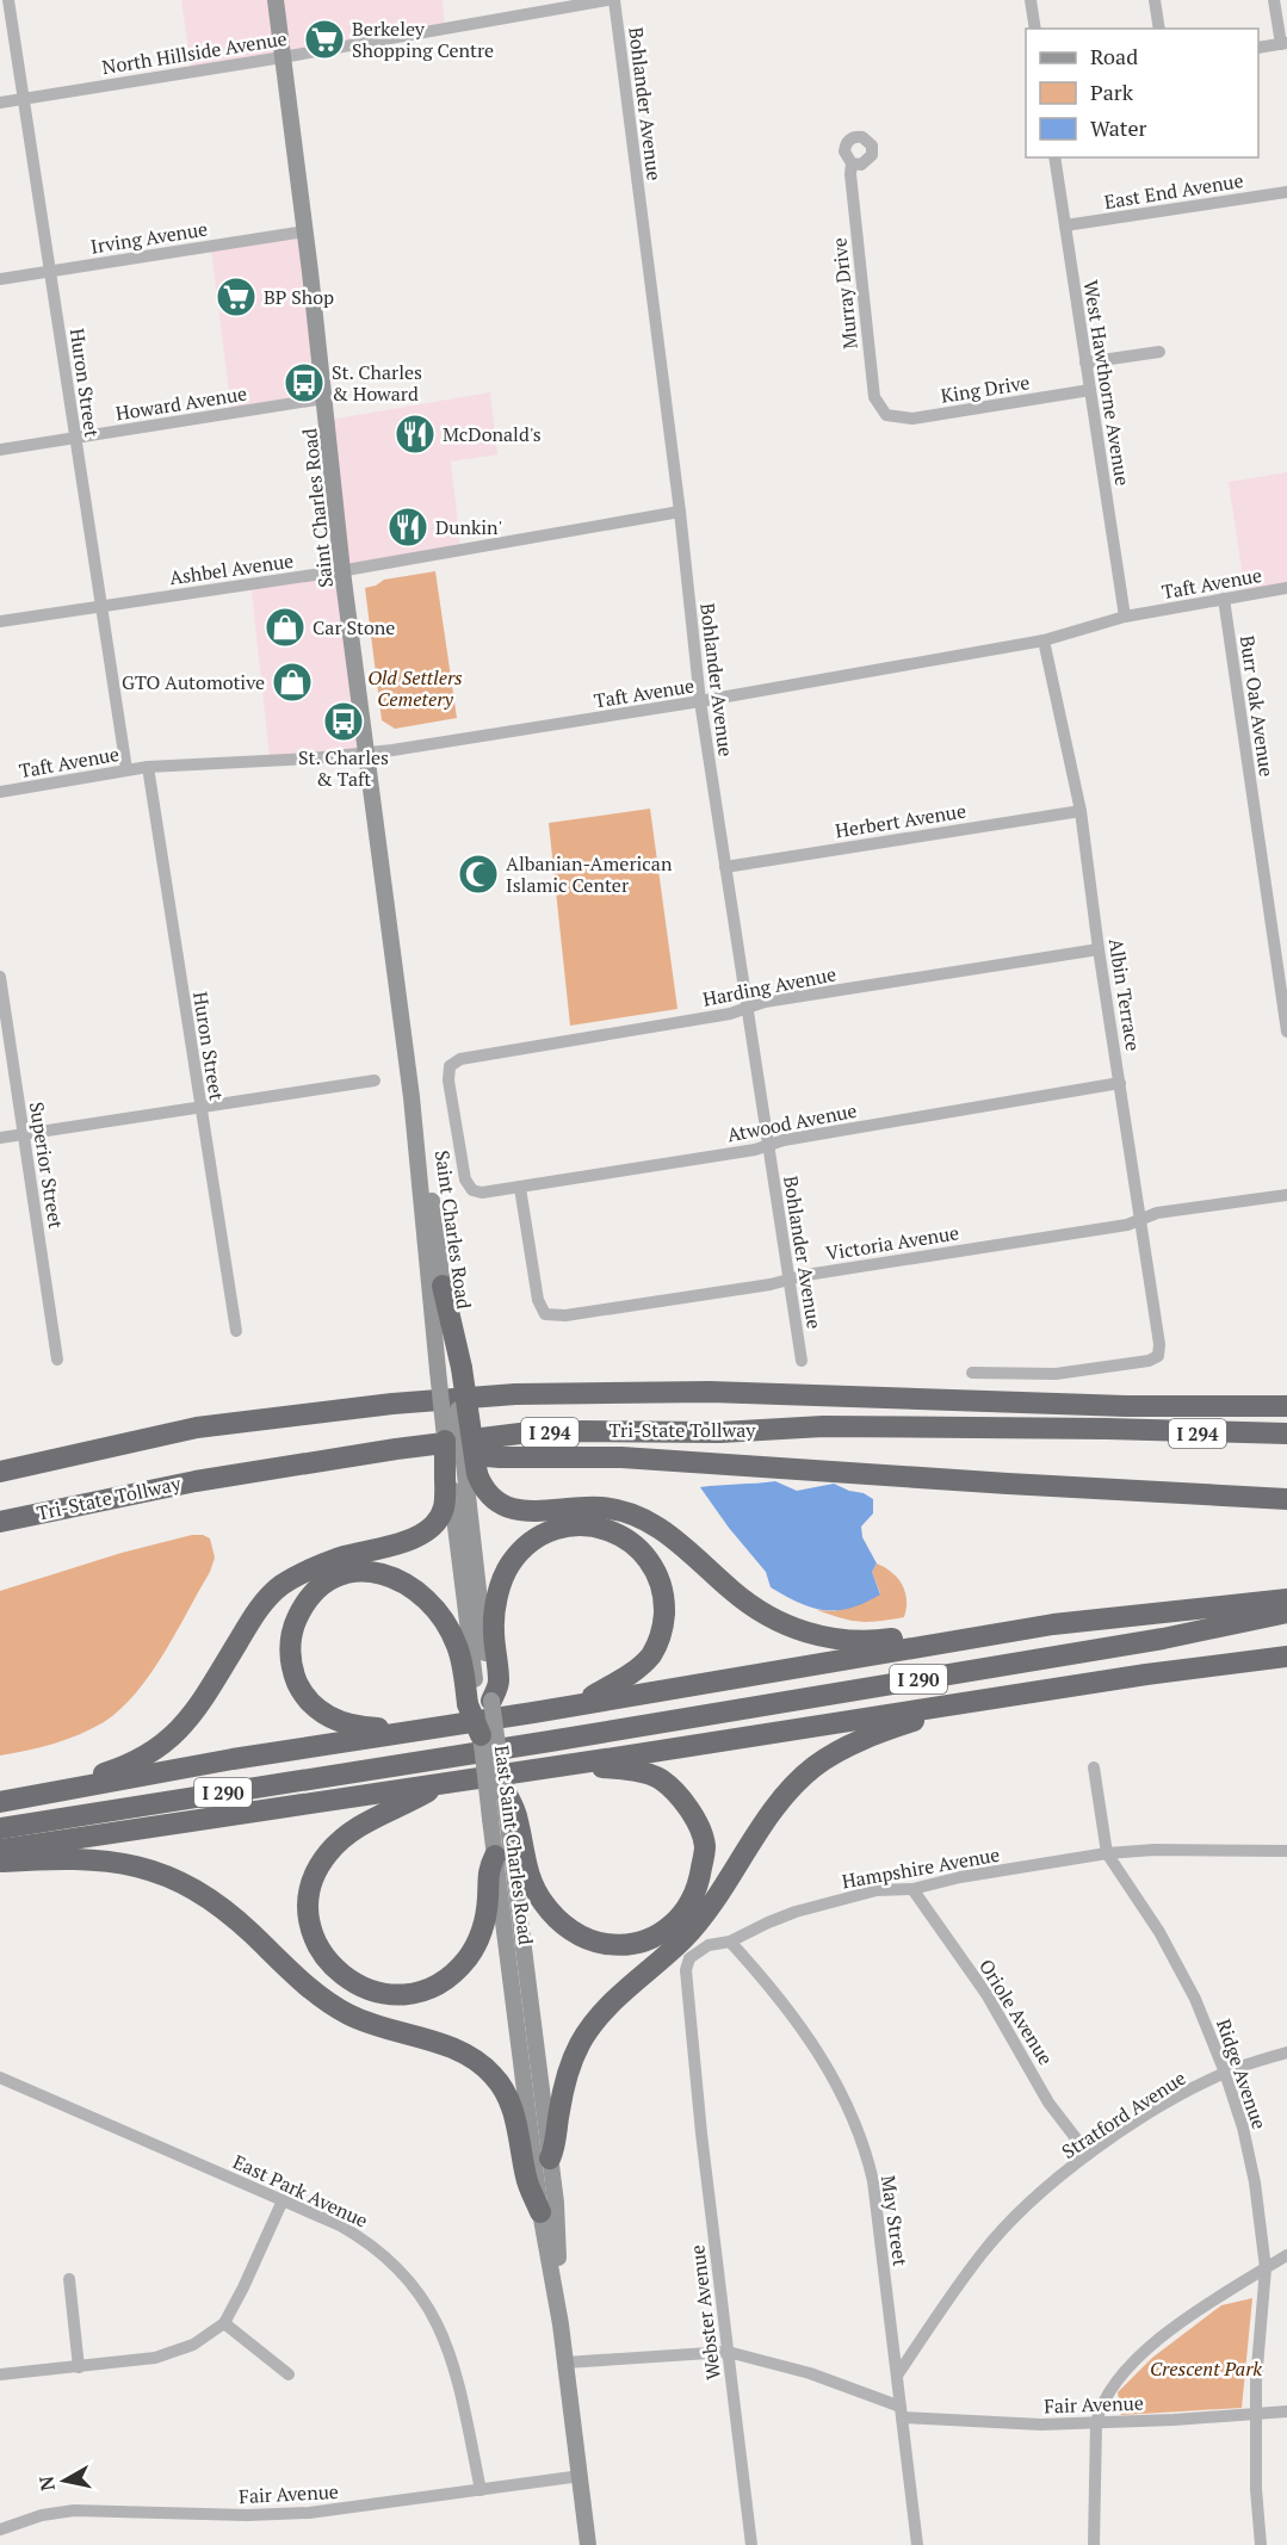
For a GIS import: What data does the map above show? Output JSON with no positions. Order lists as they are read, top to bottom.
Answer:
{
  "streets": {
    "highway": ["Tri-State Tollway", "I 294", "I 290"],
    "main road": ["Saint Charles Road", "East Saint Charles Road"],
    "street": [
      "North Hillside Avenue",
      "Bohlander Avenue",
      "East End Avenue",
      "Irving Avenue",
      "Murray Drive",
      "Huron Street",
      "West Hawthorne Avenue",
      "King Drive",
      "Howard Avenue",
      "Ashbel Avenue",
      "Taft Avenue",
      "Burr Oak Avenue",
      "Herbert Avenue",
      "Harding Avenue",
      "Albin Terrace",
      "Atwood Avenue",
      "Superior Street",
      "Victoria Avenue",
      "Hampshire Avenue",
      "Oriole Avenue",
      "Ridge Avenue",
      "Stratford Avenue",
      "East Park Avenue",
      "May Street",
      "Webster Avenue",
      "Fair Avenue"
    ]
  },
  "crossings": [
    ["North Hillside Avenue", "Huron Street"],
    ["North Hillside Avenue", "Saint Charles Road"],
    ["Bohlander Avenue", "Ashbel Avenue"],
    ["Bohlander Avenue", "Taft Avenue"],
    ["Bohlander Avenue", "Herbert Avenue"],
    ["Bohlander Avenue", "Harding Avenue"],
    ["Bohlander Avenue", "Atwood Avenue"],
    ["Bohlander Avenue", "Victoria Avenue"],
    ["East End Avenue", "West Hawthorne Avenue"],
    ["Irving Avenue", "Huron Street"],
    ["Irving Avenue", "Saint Charles Road"],
    ["Murray Drive", "King Drive"],
    ["Huron Street", "Howard Avenue"],
    ["Huron Street", "Ashbel Avenue"],
    ["Huron Street", "Taft Avenue"],
    ["West Hawthorne Avenue", "King Drive"],
    ["West Hawthorne Avenue", "Taft Avenue"],
    ["Howard Avenue", "Saint Charles Road"],
    ["Saint Charles Road", "Ashbel Avenue"],
    ["Saint Charles Road", "Taft Avenue"],
    ["Taft Avenue", "Burr Oak Avenue"],
    ["Taft Avenue", "Albin Terrace"],
    ["Herbert Avenue", "Albin Terrace"],
    ["Harding Avenue", "Albin Terrace"],
    ["Harding Avenue", "Atwood Avenue"],
    ["Albin Terrace", "Atwood Avenue"],
    ["Albin Terrace", "Victoria Avenue"],
    ["Atwood Avenue", "Victoria Avenue"],
    ["East Saint Charles Road", "Fair Avenue"],
    ["Hampshire Avenue", "Oriole Avenue"],
    ["Hampshire Avenue", "Ridge Avenue"],
    ["Hampshire Avenue", "May Street"],
    ["Hampshire Avenue", "Webster Avenue"],
    ["Oriole Avenue", "Stratford Avenue"],
    ["Ridge Avenue", "Stratford Avenue"],
    ["Ridge Avenue", "Fair Avenue"],
    ["Stratford Avenue", "May Street"],
    ["East Park Avenue", "Fair Avenue"],
    ["May Street", "Fair Avenue"],
    ["Webster Avenue", "Fair Avenue"]
  ],
  "parks": ["Old Settlers Cemetery", "Crescent Park"],
  "places": {
    "supermarket": ["Berkeley Shopping Centre", "BP Shop"],
    "bus stop": ["St. Charles & Howard", "St. Charles & Taft"],
    "restaurant": ["McDonald's", "Dunkin'"],
    "shop": ["Car Stone", "GTO Automotive"],
    "mosque": ["Albanian-American Islamic Center"]
  },
  "legend": ["Road", "Park", "Water"],
  "north": "left"
}
